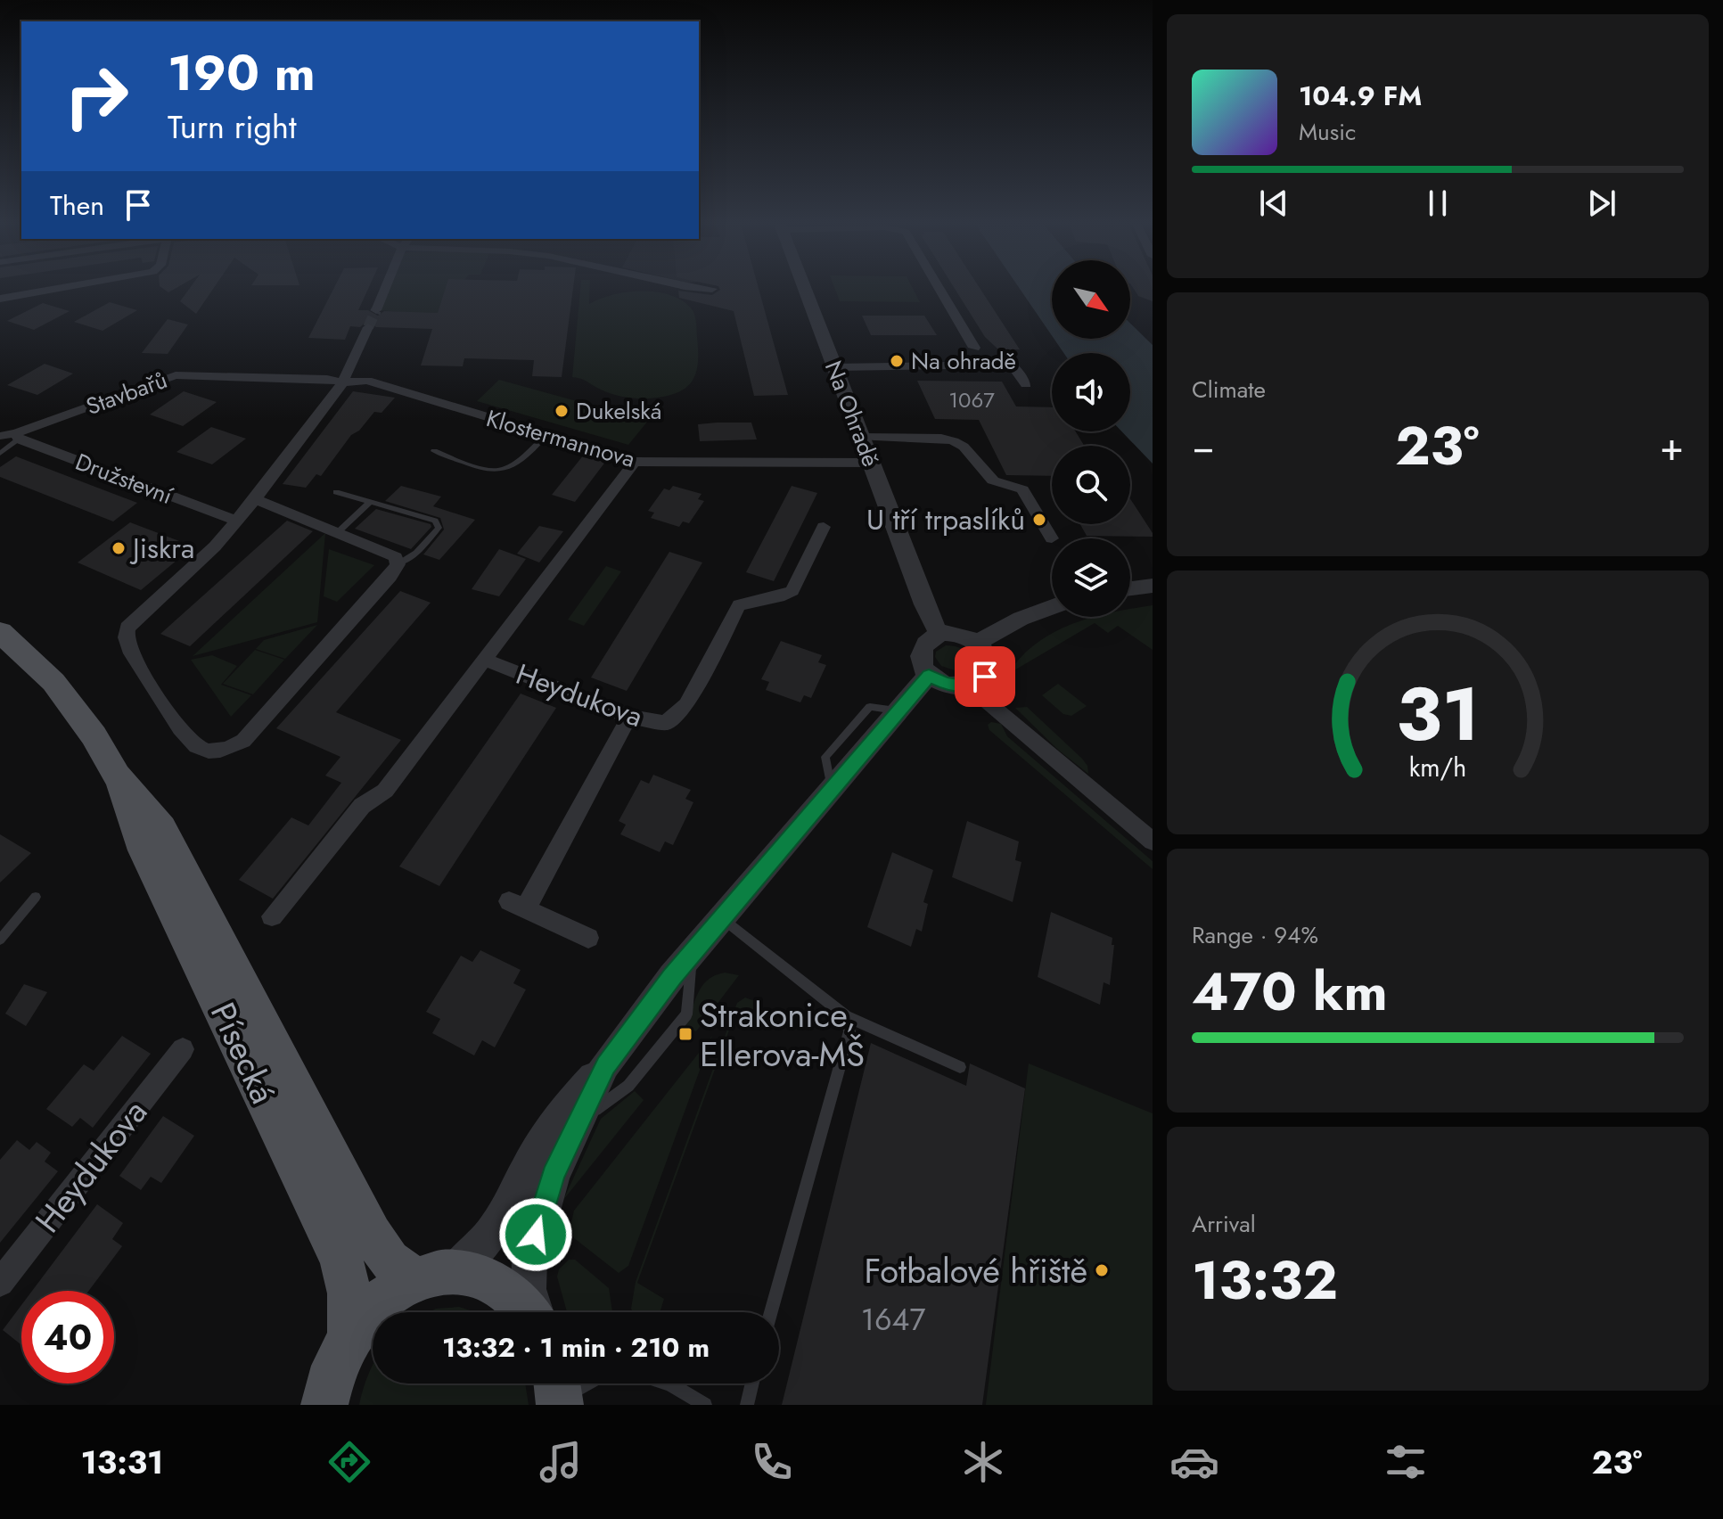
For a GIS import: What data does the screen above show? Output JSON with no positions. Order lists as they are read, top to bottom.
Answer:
{
  "streets": {
    "main road": ["Písecká"],
    "street": [
      "Stavbařů",
      "Na Ohradě",
      "Klostermannova",
      "Družstevní",
      "Heydukova"
    ]
  },
  "crossings": [
    ["Stavbařů", "Klostermannova"],
    ["Stavbařů", "Družstevní"],
    ["Na Ohradě", "Klostermannova"],
    ["Klostermannova", "Heydukova"]
  ],
  "places": {
    "other": [
      "Na ohradě",
      "Dukelská",
      "U tří trpaslíků",
      "Jiskra",
      "Fotbalové hřiště"
    ],
    "transit": ["Strakonice, Ellerova-MŠ"]
  },
  "house_numbers": ["1067", "1647"],
  "north": "bottom right",
  "page": {
    "turn": ["190 m", "Turn right"],
    "song": ["104.9 FM", "Music"],
    "then": "Then",
    "tile": [
      "Climate",
      ["Range · 94%", "470 km"],
      ["Arrival", "13:32"]
    ],
    "heat": ["−", "23°", "+"],
    "limit": "40",
    "trip": "13:32 · 1 min · 210 m",
    "tabs": ["13:31", "23°"],
    "gauge": ["31", "km/h"]
  }
}
